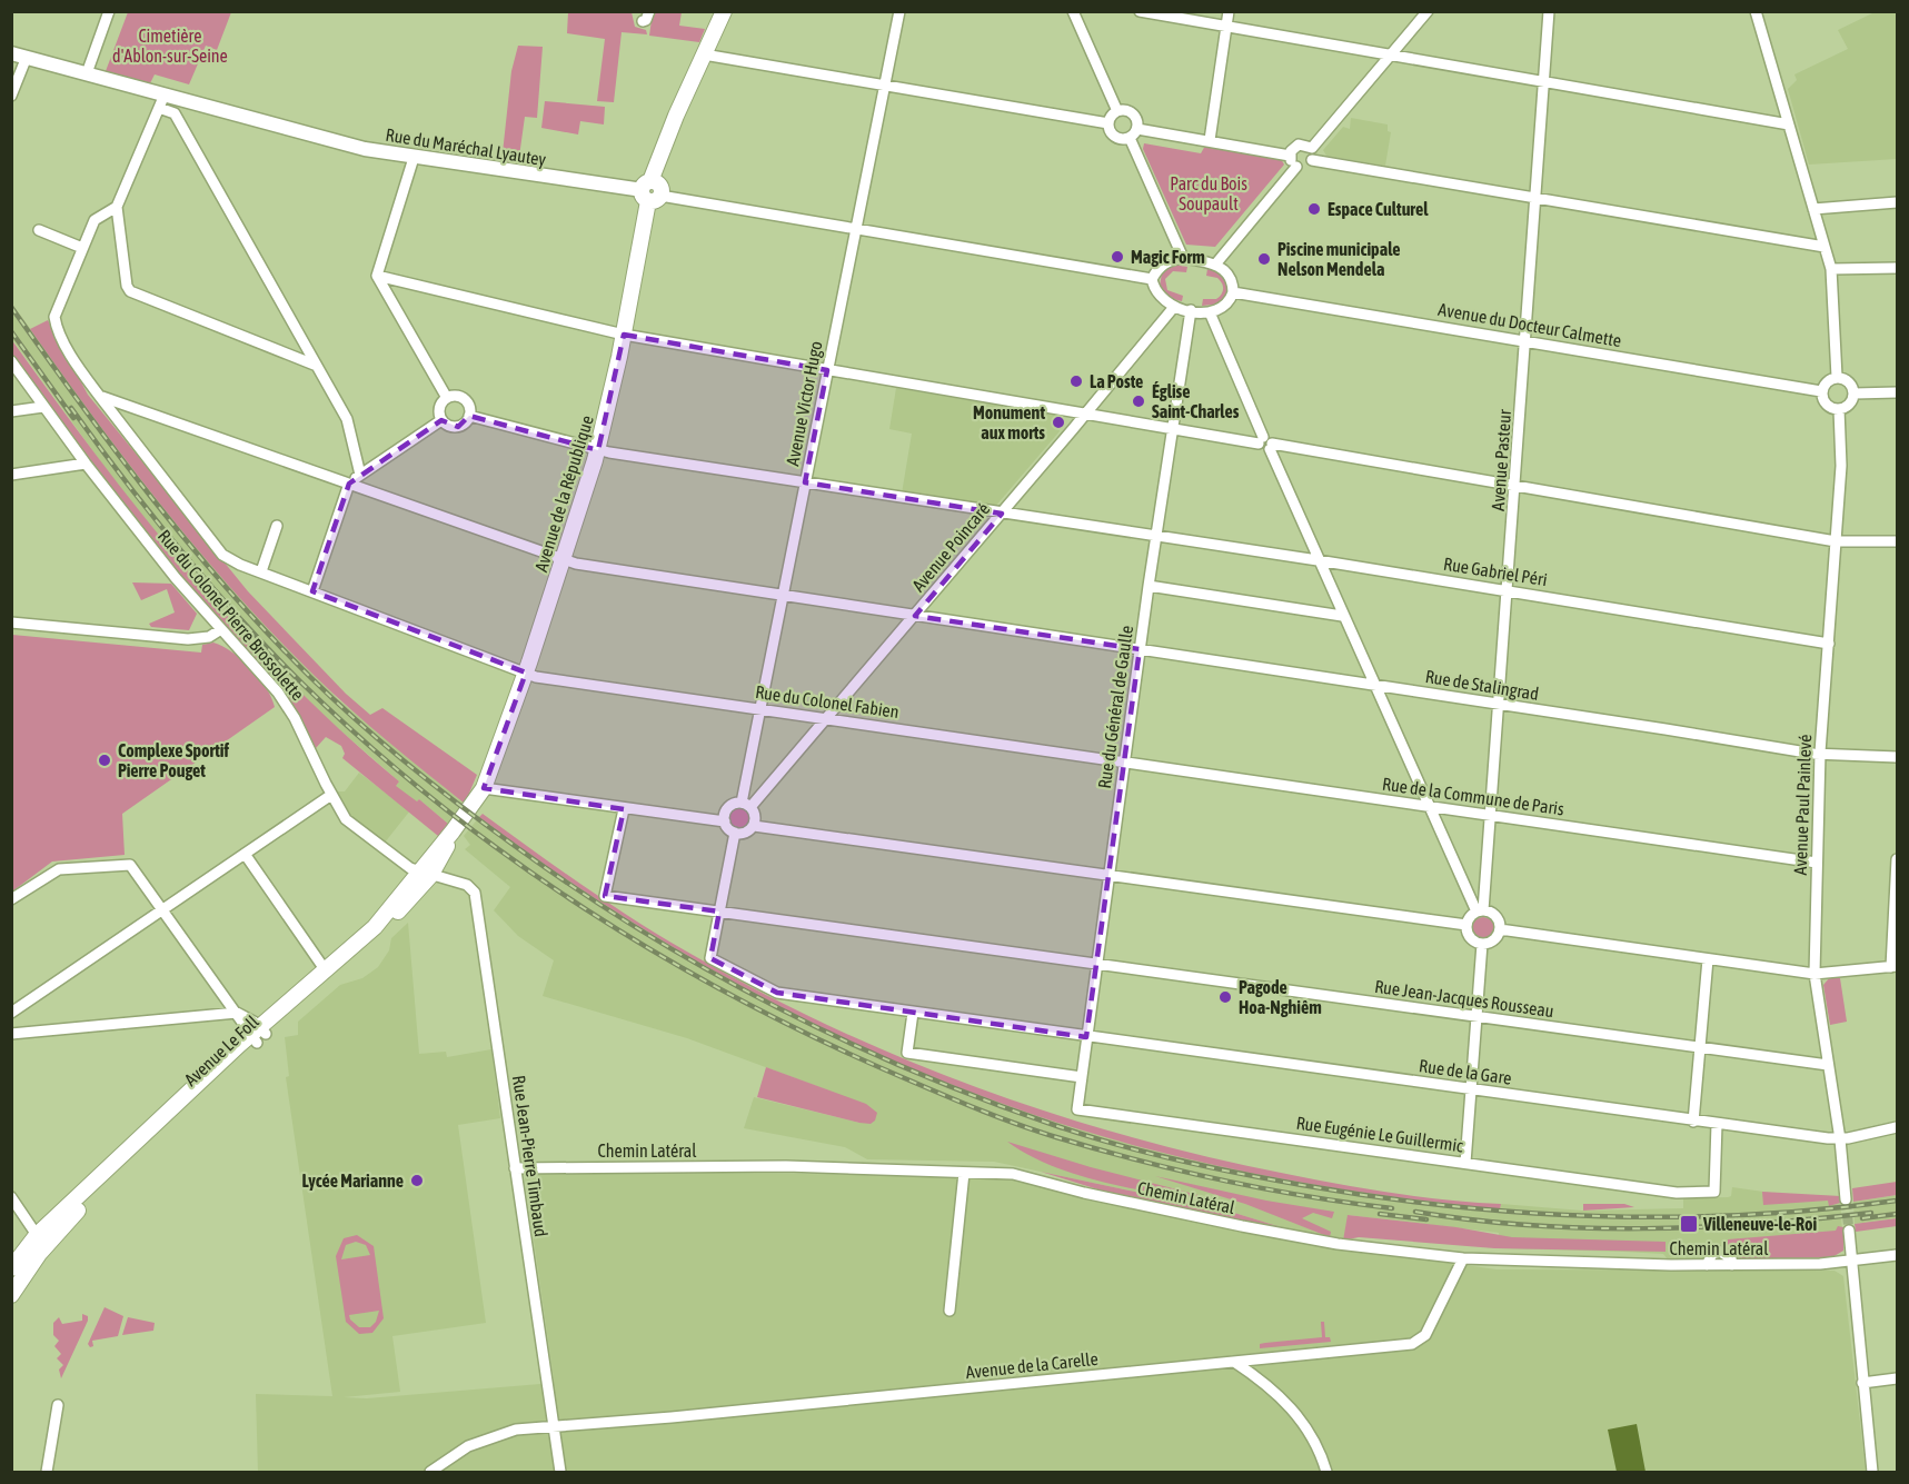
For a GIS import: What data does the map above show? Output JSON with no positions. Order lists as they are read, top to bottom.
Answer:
{
  "streets": {
    "main road": ["Avenue de la République", "Avenue Le Foll"],
    "street": [
      "Rue du Maréchal Lyautey",
      "Avenue du Docteur Calmette",
      "Avenue Victor Hugo",
      "Avenue Pasteur",
      "Avenue Poincaré",
      "Rue Gabriel Péri",
      "Rue du Colonel Pierre Brossolette",
      "Rue de Stalingrad",
      "Rue du Colonel Fabien",
      "Rue du Général de Gaulle",
      "Rue de la Commune de Paris",
      "Avenue Paul Painlevé",
      "Rue Jean-Jacques Rousseau",
      "Rue de la Gare",
      "Rue Eugénie Le Guillermic",
      "Chemin Latéral",
      "Rue Jean-Pierre Timbaud",
      "Avenue de la Carelle"
    ]
  },
  "crossings": [
    ["Rue du Maréchal Lyautey", "Avenue de la République"],
    ["Avenue du Docteur Calmette", "Avenue Pasteur"],
    ["Avenue du Docteur Calmette", "Avenue Poincaré"],
    ["Avenue du Docteur Calmette", "Rue du Général de Gaulle"],
    ["Avenue du Docteur Calmette", "Avenue Paul Painlevé"],
    ["Avenue Victor Hugo", "Avenue Poincaré"],
    ["Avenue Victor Hugo", "Rue Gabriel Péri"],
    ["Avenue Victor Hugo", "Rue de Stalingrad"],
    ["Avenue Victor Hugo", "Rue du Colonel Fabien"],
    ["Avenue Pasteur", "Rue Gabriel Péri"],
    ["Avenue Pasteur", "Rue de Stalingrad"],
    ["Avenue Pasteur", "Rue de la Commune de Paris"],
    ["Avenue de la République", "Rue Gabriel Péri"],
    ["Avenue de la République", "Rue de Stalingrad"],
    ["Avenue de la République", "Rue du Colonel Fabien"],
    ["Avenue de la République", "Avenue Le Foll"],
    ["Avenue Poincaré", "Rue Gabriel Péri"],
    ["Avenue Poincaré", "Rue de Stalingrad"],
    ["Avenue Poincaré", "Rue du Colonel Fabien"],
    ["Avenue Poincaré", "Rue du Général de Gaulle"],
    ["Rue Gabriel Péri", "Rue du Général de Gaulle"],
    ["Rue Gabriel Péri", "Avenue Paul Painlevé"],
    ["Rue du Colonel Pierre Brossolette", "Avenue Le Foll"],
    ["Rue du Colonel Pierre Brossolette", "Rue Jean-Pierre Timbaud"],
    ["Rue de Stalingrad", "Rue du Colonel Fabien"],
    ["Rue de Stalingrad", "Rue du Général de Gaulle"],
    ["Rue de Stalingrad", "Avenue Paul Painlevé"],
    ["Rue du Colonel Fabien", "Rue du Général de Gaulle"],
    ["Rue du Colonel Fabien", "Rue de la Commune de Paris"],
    ["Rue du Général de Gaulle", "Rue de la Commune de Paris"],
    ["Rue du Général de Gaulle", "Rue Jean-Jacques Rousseau"],
    ["Rue du Général de Gaulle", "Rue de la Gare"],
    ["Rue du Général de Gaulle", "Rue Eugénie Le Guillermic"],
    ["Rue de la Commune de Paris", "Avenue Paul Painlevé"],
    ["Avenue Paul Painlevé", "Rue Jean-Jacques Rousseau"],
    ["Avenue Paul Painlevé", "Rue de la Gare"],
    ["Rue Jean-Jacques Rousseau", "Rue de la Gare"],
    ["Avenue Le Foll", "Rue Jean-Pierre Timbaud"],
    ["Rue de la Gare", "Rue Eugénie Le Guillermic"],
    ["Chemin Latéral", "Rue Jean-Pierre Timbaud"],
    ["Chemin Latéral", "Avenue de la Carelle"],
    ["Rue Jean-Pierre Timbaud", "Avenue de la Carelle"]
  ],
  "parks": ["Cimetière d'Ablon-sur-Seine", "Parc du Bois Soupault"],
  "places": {
    "other": [
      "Espace Culturel",
      "Magic Form",
      "Piscine municipale Nelson Mendela",
      "La Poste",
      "Église Saint-Charles",
      "Monument aux morts",
      "Complexe Sportif Pierre Pouget",
      "Pagode Hoa-Nghiêm",
      "Lycée Marianne"
    ],
    "transit": ["Villeneuve-le-Roi"]
  }
}
